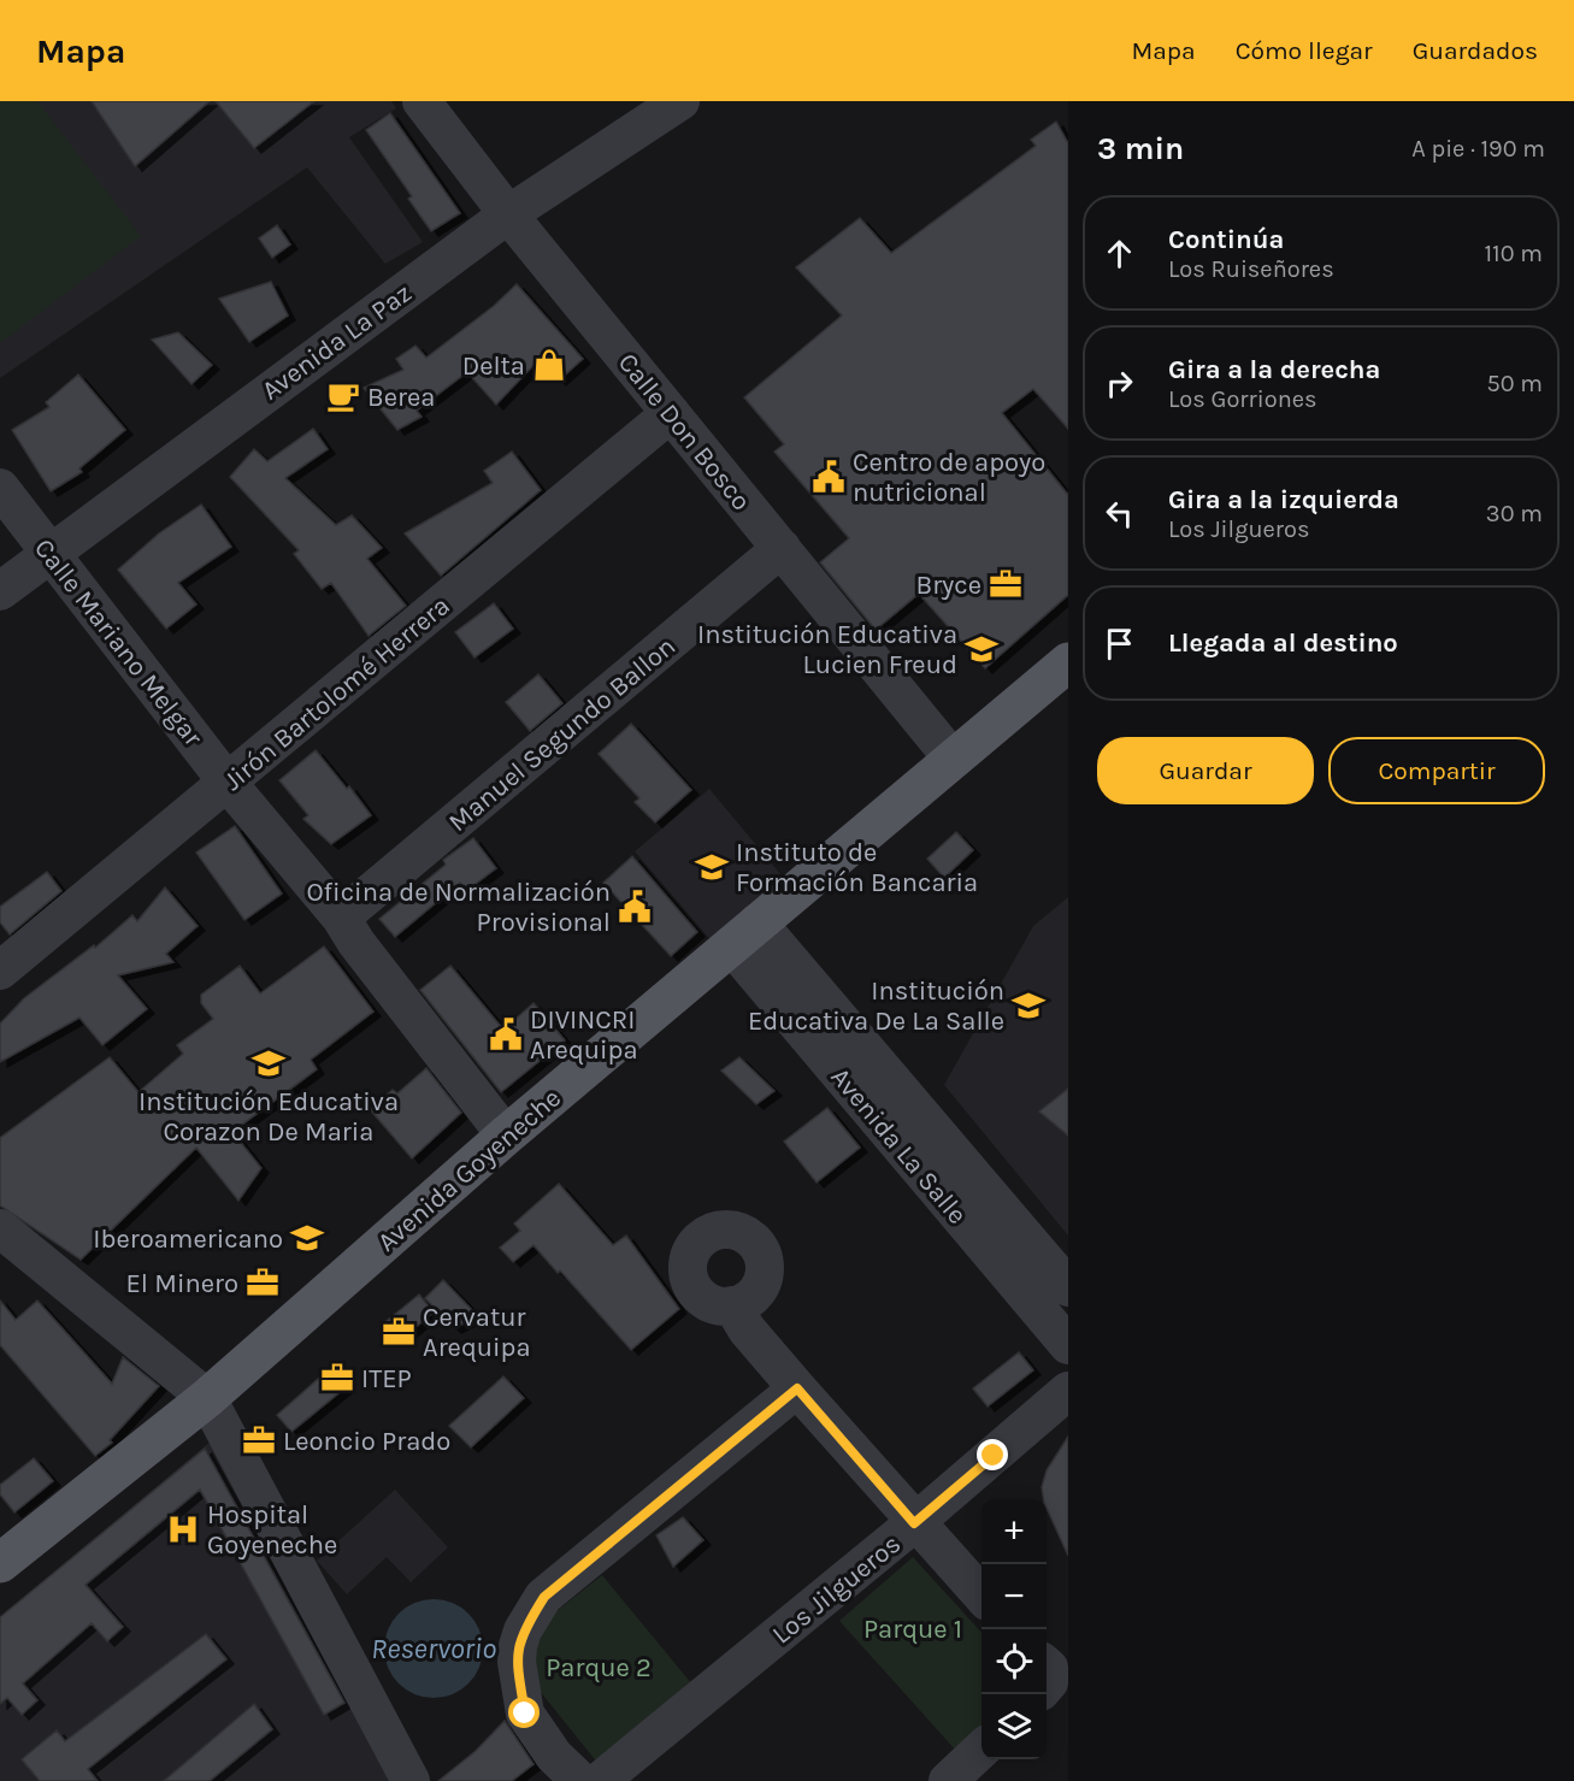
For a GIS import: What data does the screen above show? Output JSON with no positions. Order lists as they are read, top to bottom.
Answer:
{
  "streets": {
    "main road": ["Avenida Goyeneche"],
    "street": [
      "Avenida La Paz",
      "Calle Don Bosco",
      "Calle Mariano Melgar",
      "Jirón Bartolomé Herrera",
      "Manuel Segundo Ballon",
      "Avenida La Salle",
      "Los Jilgueros"
    ]
  },
  "crossings": [
    ["Avenida La Paz", "Calle Don Bosco"],
    ["Avenida La Paz", "Calle Mariano Melgar"],
    ["Calle Don Bosco", "Jirón Bartolomé Herrera"],
    ["Calle Don Bosco", "Manuel Segundo Ballon"],
    ["Calle Don Bosco", "Avenida Goyeneche"],
    ["Calle Mariano Melgar", "Jirón Bartolomé Herrera"],
    ["Calle Mariano Melgar", "Manuel Segundo Ballon"],
    ["Calle Mariano Melgar", "Avenida Goyeneche"],
    ["Avenida La Salle", "Avenida Goyeneche"]
  ],
  "water": ["Reservorio"],
  "parks": ["Parque 1", "Parque 2"],
  "places": {
    "shop": ["Delta"],
    "cafe": ["Berea"],
    "public building": ["Centro de apoyo nutricional", "Oficina de Normalización Provisional", "DIVINCRI Arequipa"],
    "office": [
      "Bryce",
      "El Minero",
      "Cervatur Arequipa",
      "ITEP",
      "Leoncio Prado"
    ],
    "school or university": [
      "Institución Educativa Lucien Freud",
      "Instituto de Formación Bancaria",
      "Institución Educativa De La Salle",
      "Institución Educativa Corazon De Maria",
      "Iberoamericano"
    ],
    "hospital": ["Hospital Goyeneche"]
  },
  "page": {
    "header": "Mapa",
    "nav": ["Mapa", "Cómo llegar", "Guardados"],
    "heading": ["3 min", "A pie · 190 m"],
    "list": [
      ["Continúa", "Los Ruiseñores", "110 m"],
      ["Gira a la derecha", "Los Gorriones", "50 m"],
      ["Gira a la izquierda", "Los Jilgueros", "30 m"],
      "Llegada al destino"
    ],
    "buttons": ["Guardar", "Compartir"],
    "map_buttons": ["+", "−"]
  }
}
